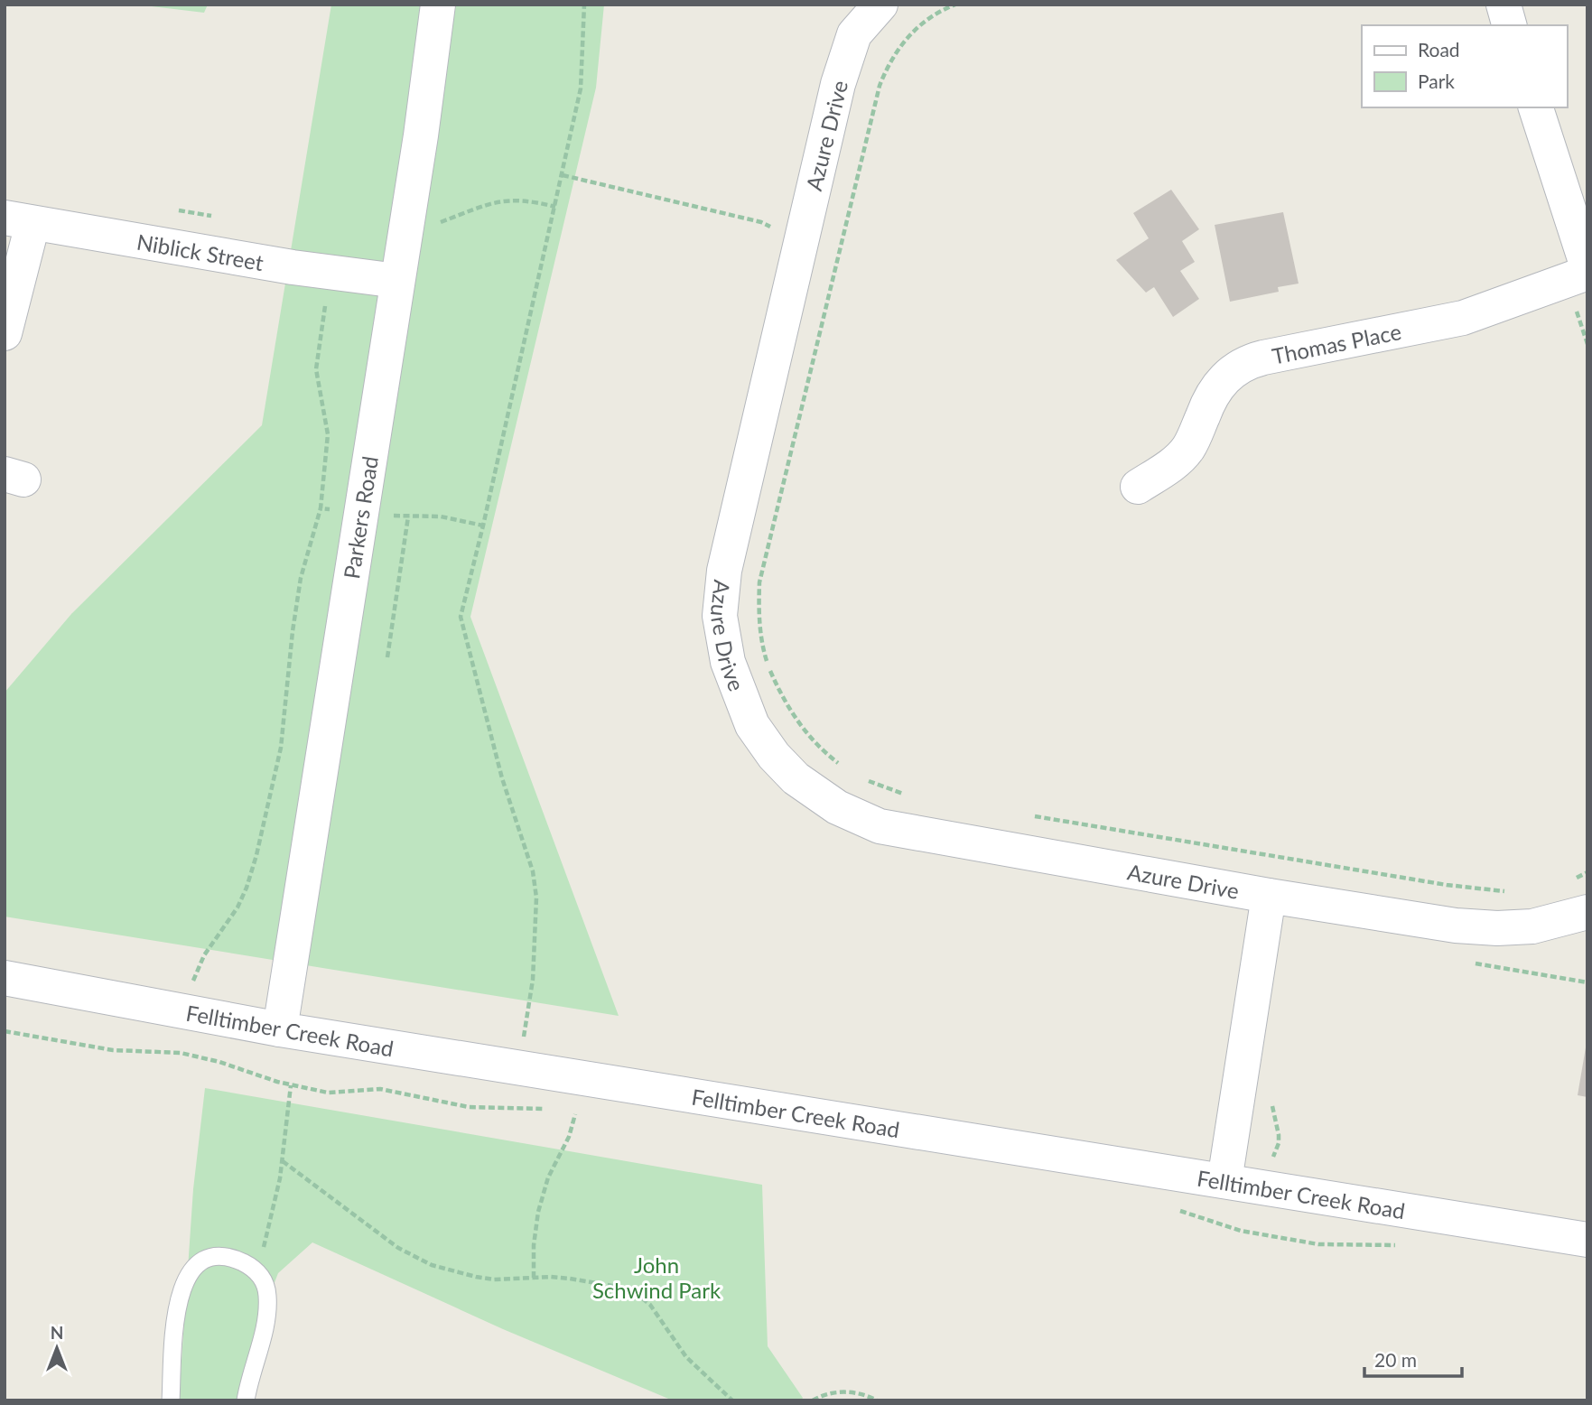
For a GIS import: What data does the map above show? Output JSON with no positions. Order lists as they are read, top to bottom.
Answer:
{
  "streets": {
    "street": [
      "Azure Drive",
      "Niblick Street",
      "Thomas Place",
      "Parkers Road",
      "Felltimber Creek Road"
    ]
  },
  "crossings": [
    ["Azure Drive", "Felltimber Creek Road"],
    ["Niblick Street", "Parkers Road"],
    ["Parkers Road", "Felltimber Creek Road"]
  ],
  "parks": ["John Schwind Park"],
  "legend": ["Road", "Park"],
  "scale_bar": "20 m",
  "north": "top"
}
